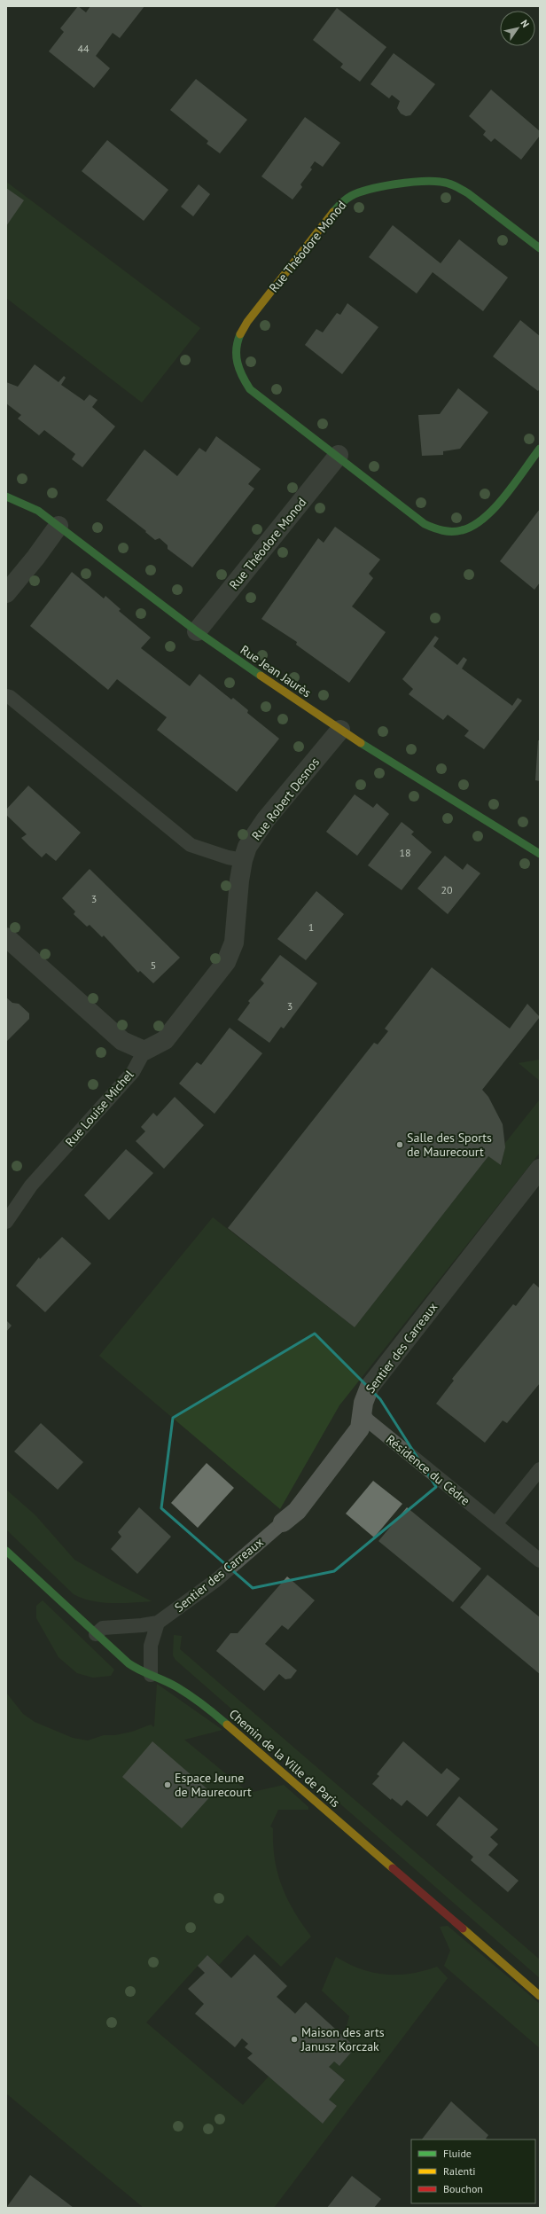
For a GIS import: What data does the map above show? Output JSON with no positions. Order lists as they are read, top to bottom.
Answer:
{
  "streets": {
    "street": [
      "Rue Théodore Monod",
      "Rue Jean Jaurès",
      "Rue Robert Desnos",
      "Sentier des Carreaux",
      "Chemin de la Ville de Paris"
    ],
    "lane": ["Rue Louise Michel", "Résidence du Cèdre"]
  },
  "crossings": [
    ["Rue Théodore Monod", "Rue Jean Jaurès"],
    ["Rue Jean Jaurès", "Rue Robert Desnos"],
    ["Rue Robert Desnos", "Rue Louise Michel"],
    ["Sentier des Carreaux", "Résidence du Cèdre"]
  ],
  "places": ["Salle des Sports de Maurecourt", "Espace Jeune de Maurecourt", "Maison des arts Janusz Korczak"],
  "house_numbers": [
    "44",
    "18",
    "20",
    "3",
    "1",
    "5",
    "3"
  ],
  "legend": ["Fluide", "Ralenti", "Bouchon"],
  "north": "top right"
}
